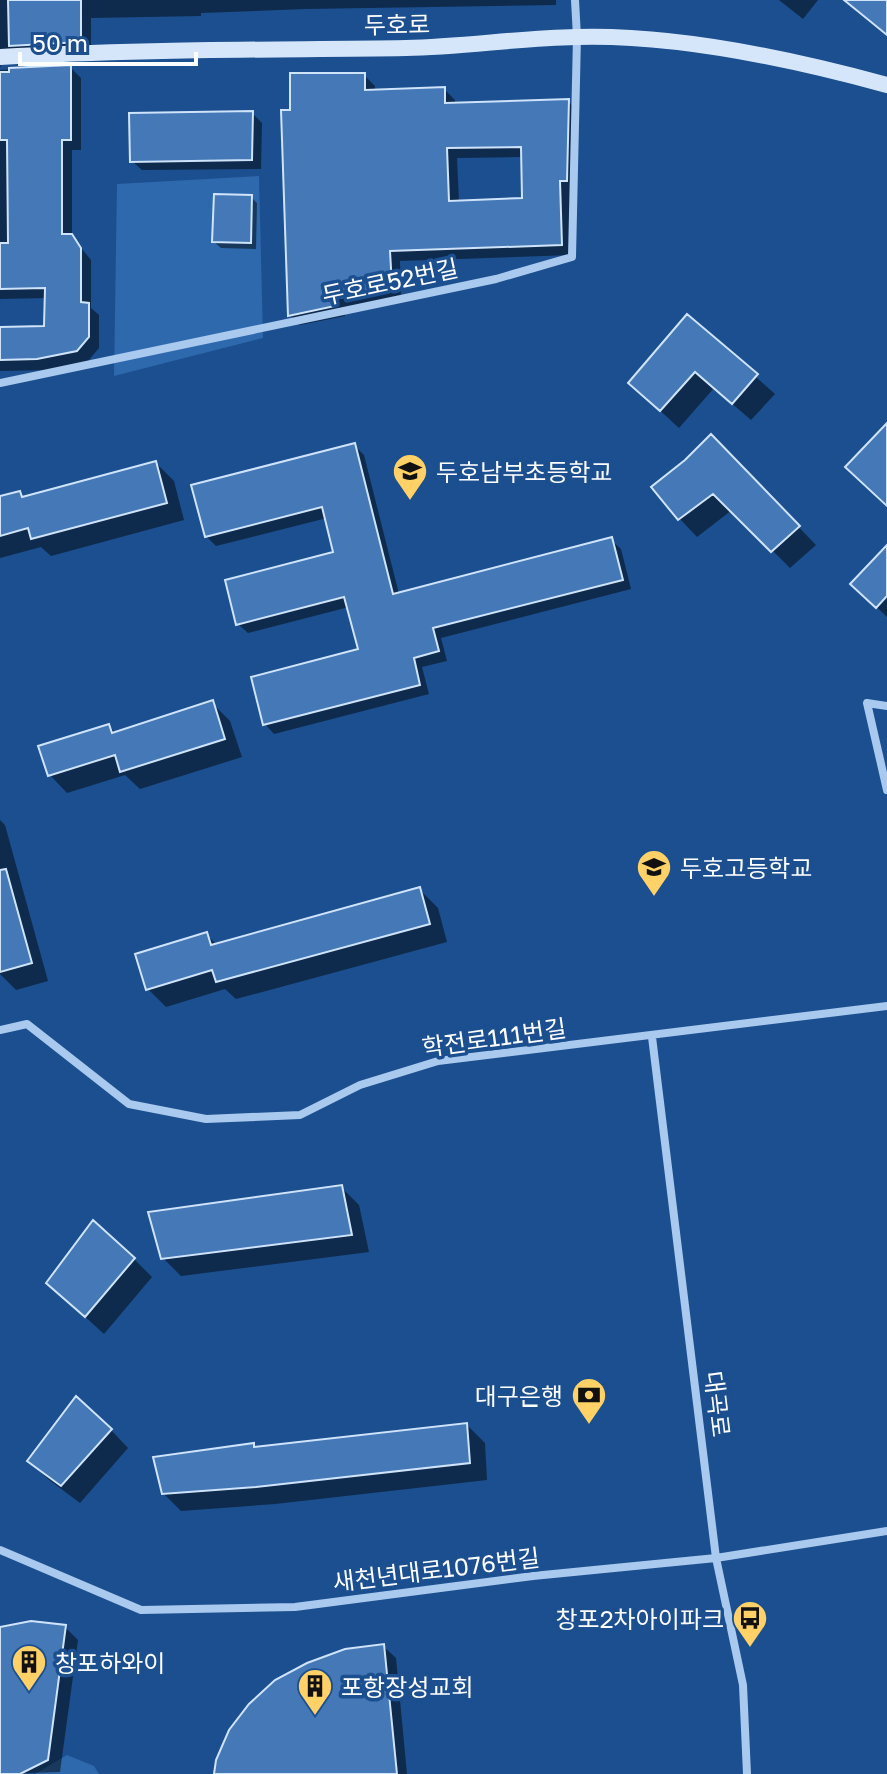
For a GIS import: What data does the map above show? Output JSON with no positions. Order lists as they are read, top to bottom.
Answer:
{
  "streets": {
    "street": [
      "두호로",
      "두호로52번길",
      "학전로111번길",
      "대곡로",
      "새천년대로1076번길"
    ]
  },
  "crossings": [
    ["두호로", "두호로52번길"],
    ["학전로111번길", "대곡로"],
    ["대곡로", "새천년대로1076번길"]
  ],
  "places": {
    "school or university": ["두호남부초등학교", "두호고등학교"],
    "bank": ["대구은행"],
    "bus stop": ["창포2차아이파크"],
    "building": ["창포하와이", "포항장성교회"]
  },
  "scale_bar": "50 m"
}
